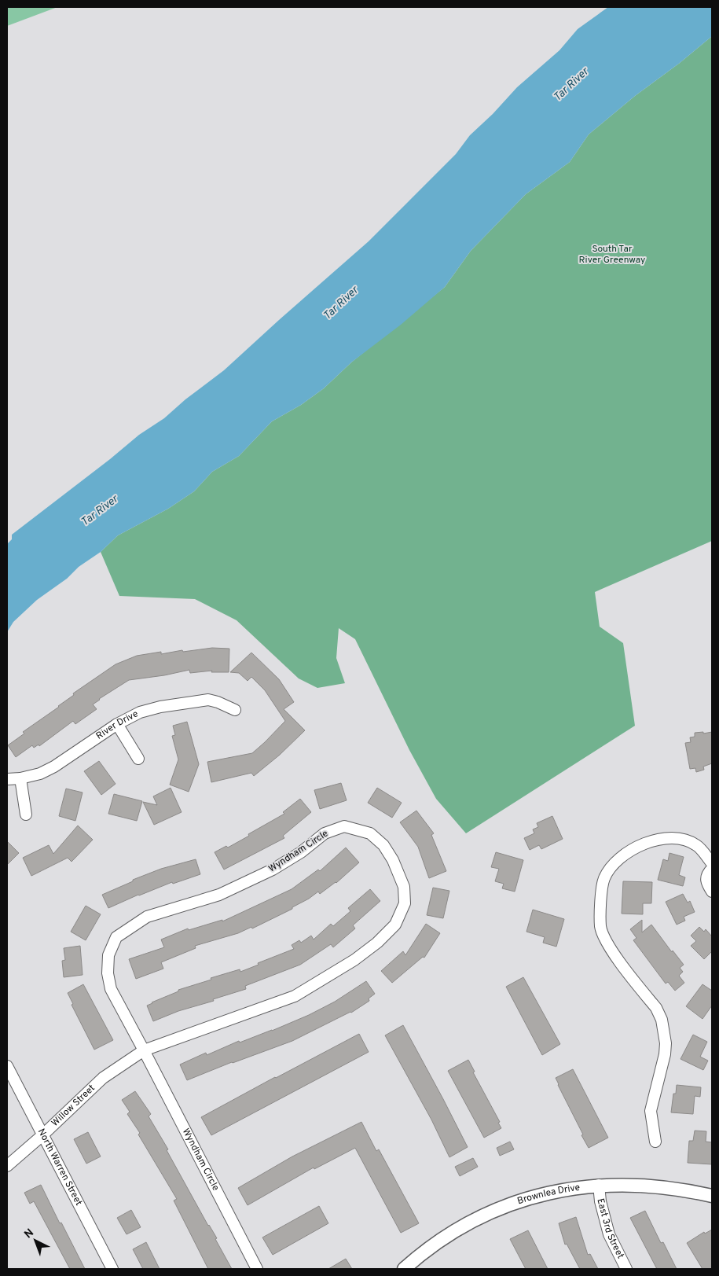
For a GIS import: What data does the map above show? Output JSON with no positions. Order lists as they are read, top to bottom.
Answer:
{
  "streets": {
    "street": [
      "River Drive",
      "Wyndham Circle",
      "Willow Street",
      "North Warren Street",
      "Brownlea Drive",
      "East 3rd Street"
    ]
  },
  "crossings": [
    ["Wyndham Circle", "Willow Street"],
    ["Willow Street", "North Warren Street"],
    ["Brownlea Drive", "East 3rd Street"]
  ],
  "water": ["Tar River"],
  "parks": ["South Tar River Greenway"],
  "north": "top left"
}
